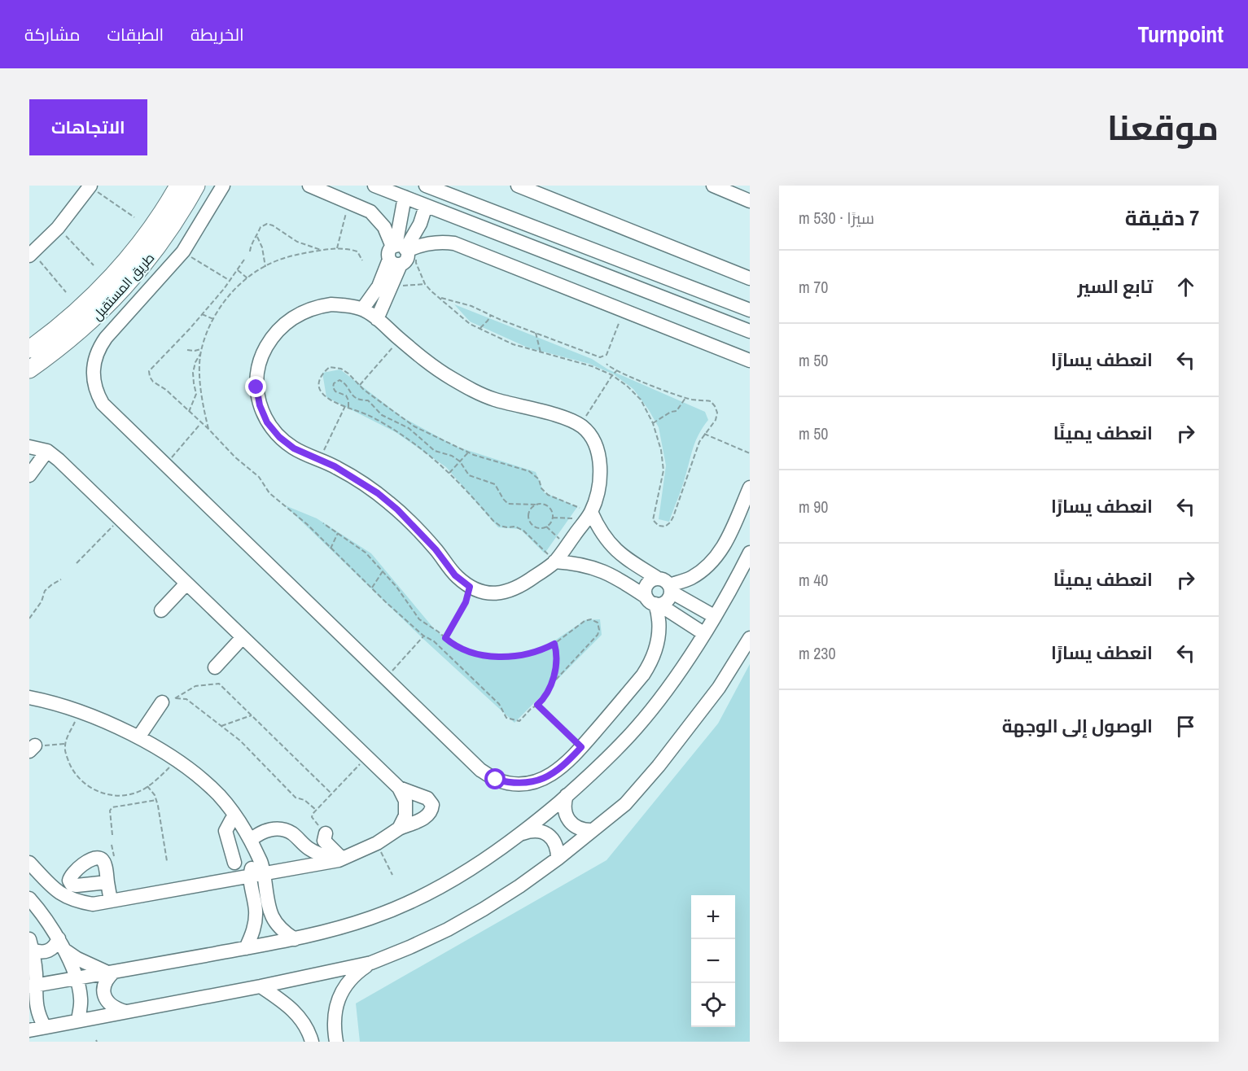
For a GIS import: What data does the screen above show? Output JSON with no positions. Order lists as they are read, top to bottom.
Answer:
{
  "streets": {
    "main road": ["طريق المستقبل"]
  },
  "page": {
    "header": "Turnpoint",
    "nav": ["الخريطة", "الطبقات", "مشاركة"],
    "title": "موقعنا",
    "buttons": "الاتجاهات",
    "heading": ["7 دقيقة", "سيرًا · 530 m"],
    "list": [
      ["تابع السير", "70 m"],
      ["انعطف يسارًا", "50 m"],
      ["انعطف يمينًا", "50 m"],
      ["انعطف يسارًا", "90 m"],
      ["انعطف يمينًا", "40 m"],
      ["انعطف يسارًا", "230 m"],
      "الوصول إلى الوجهة"
    ],
    "map_buttons": ["+", "−"]
  }
}
